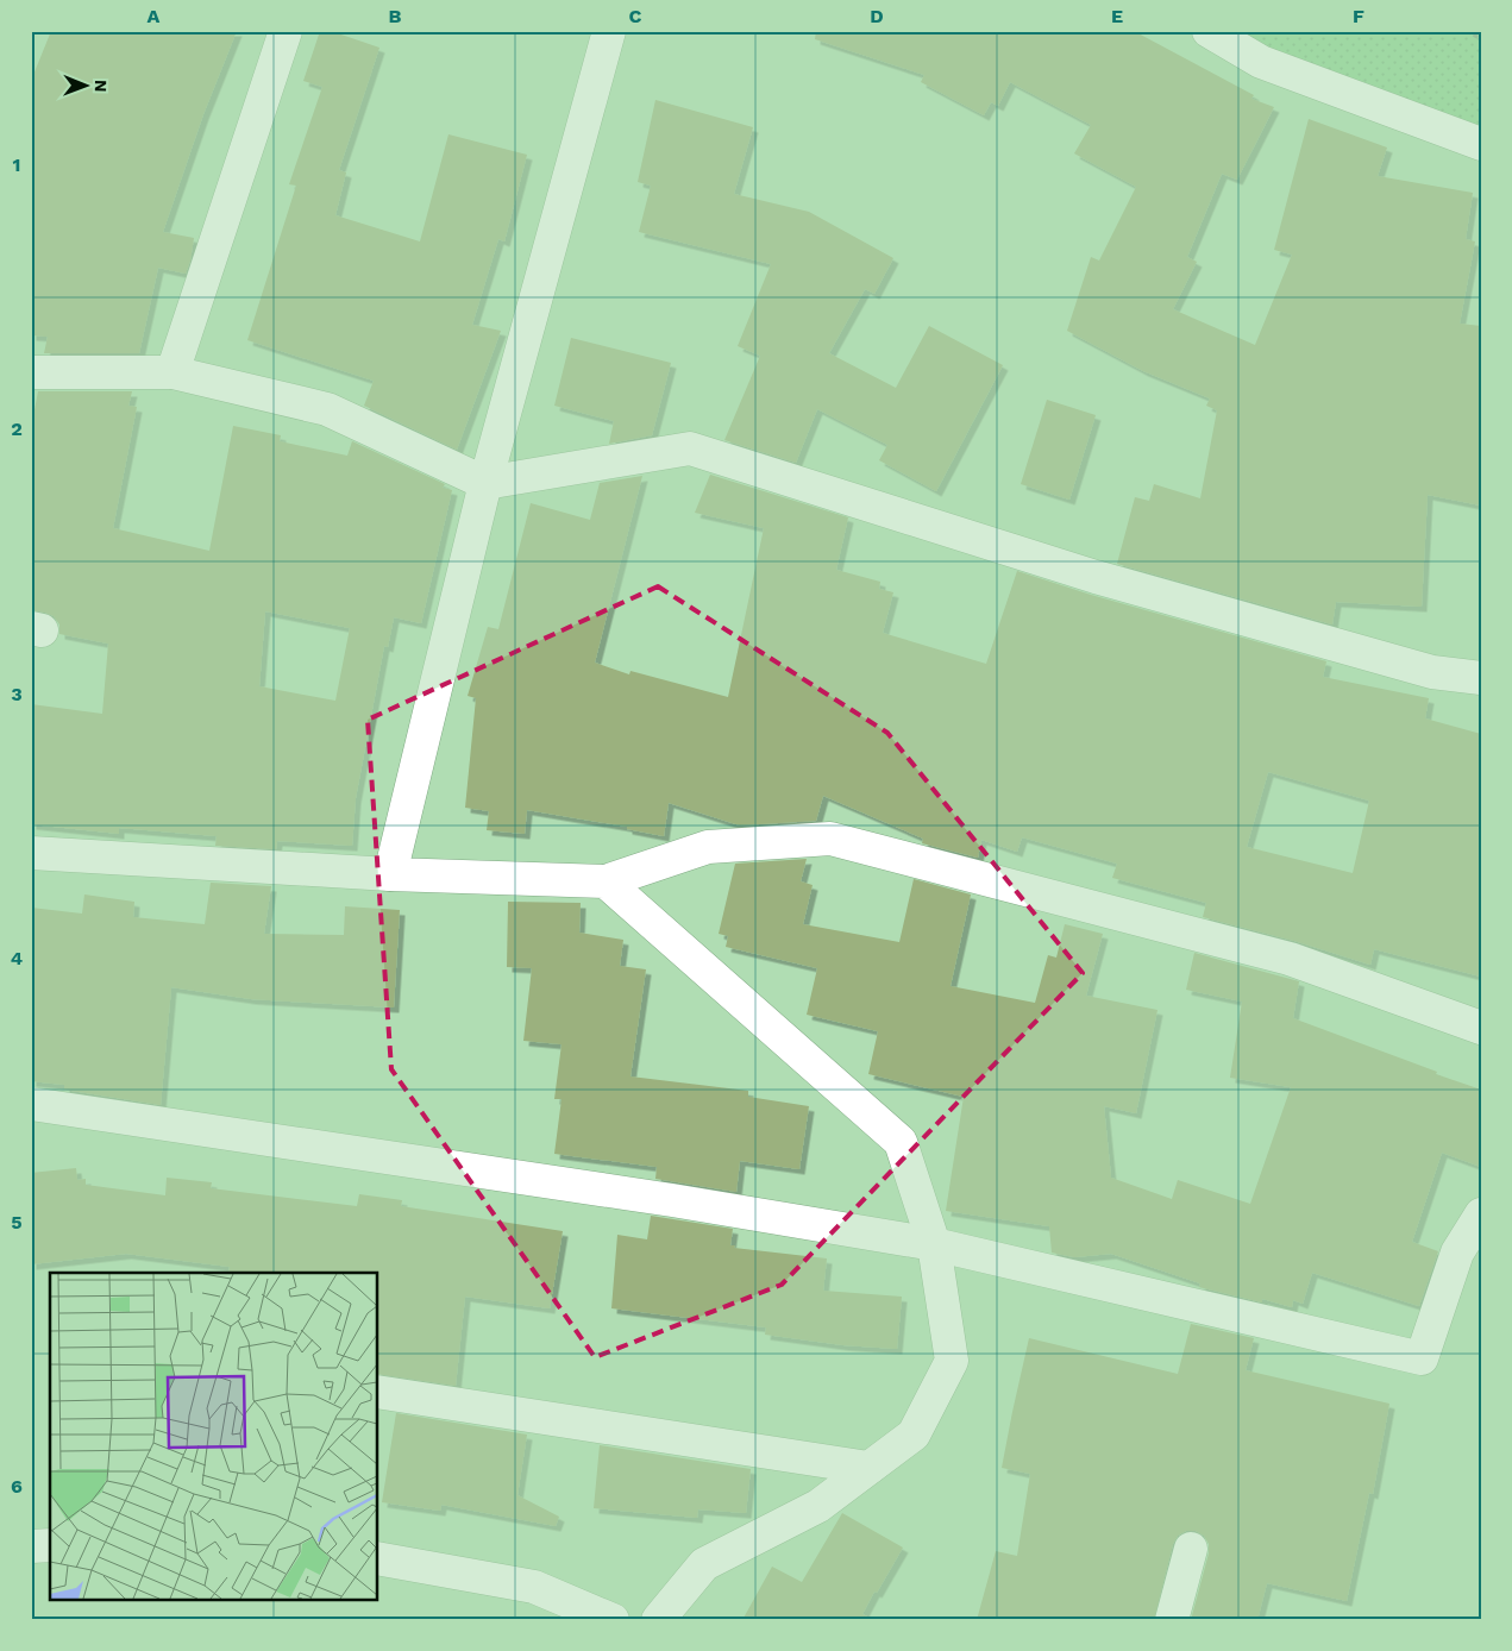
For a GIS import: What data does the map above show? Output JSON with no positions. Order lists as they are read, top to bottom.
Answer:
{
  "north": "right",
  "grid": {
    "columns": [
      "A",
      "B",
      "C",
      "D",
      "E",
      "F"
    ],
    "rows": [
      "1",
      "2",
      "3",
      "4",
      "5",
      "6"
    ]
  }
}
